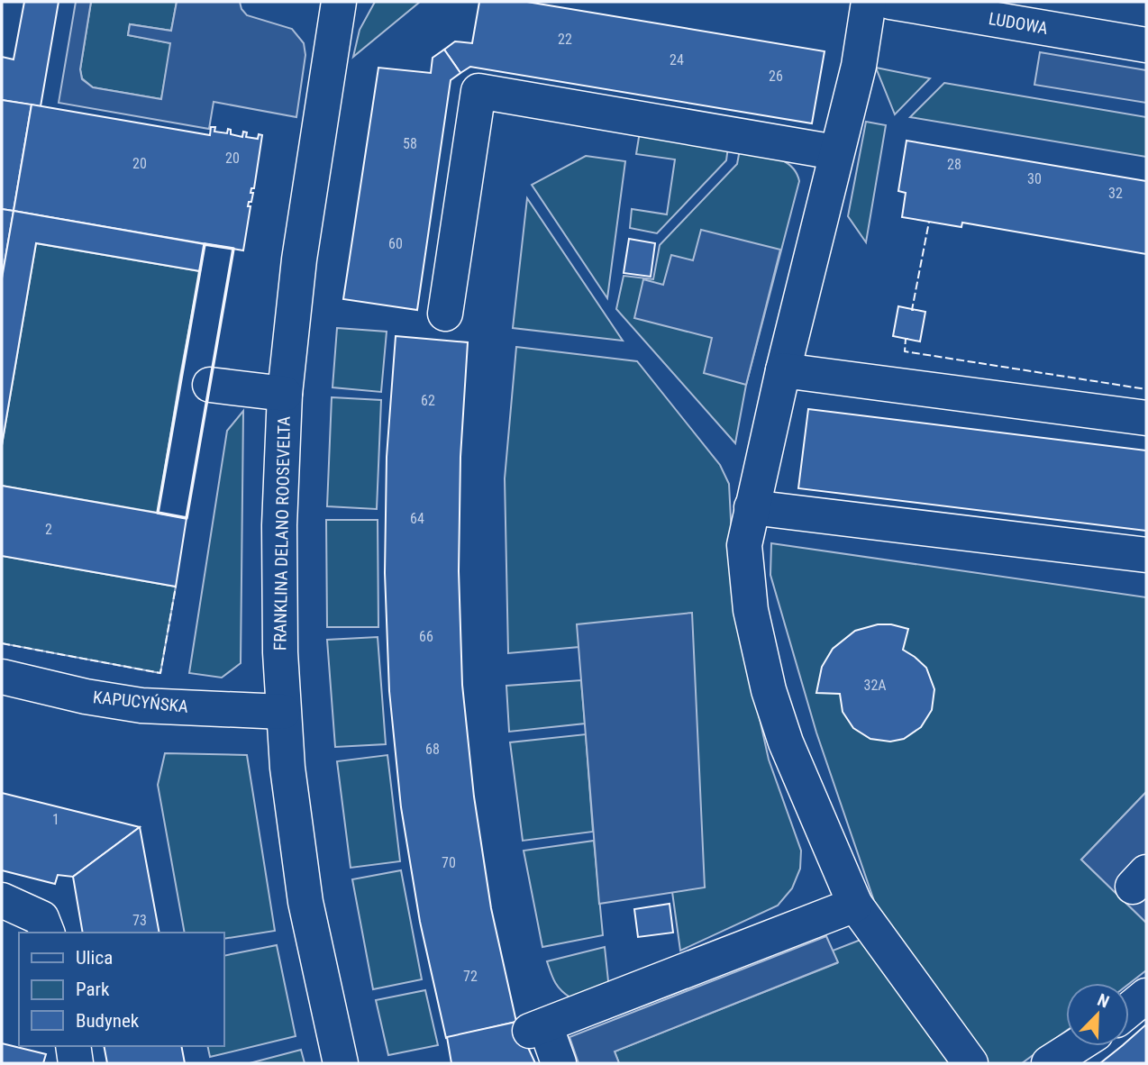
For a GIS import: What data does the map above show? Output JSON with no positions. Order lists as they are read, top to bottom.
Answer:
{
  "streets": {
    "street": ["LUDOWA", "FRANKLINA DELANO ROOSEVELTA", "KAPUCYŃSKA"]
  },
  "crossings": [
    ["FRANKLINA DELANO ROOSEVELTA", "KAPUCYŃSKA"]
  ],
  "house_numbers": [
    "22",
    "24",
    "26",
    "58",
    "20",
    "20",
    "28",
    "30",
    "32",
    "60",
    "62",
    "64",
    "2",
    "66",
    "32A",
    "68",
    "1",
    "70",
    "73",
    "72"
  ],
  "legend": ["Ulica", "Park", "Budynek"],
  "north": "top right"
}
